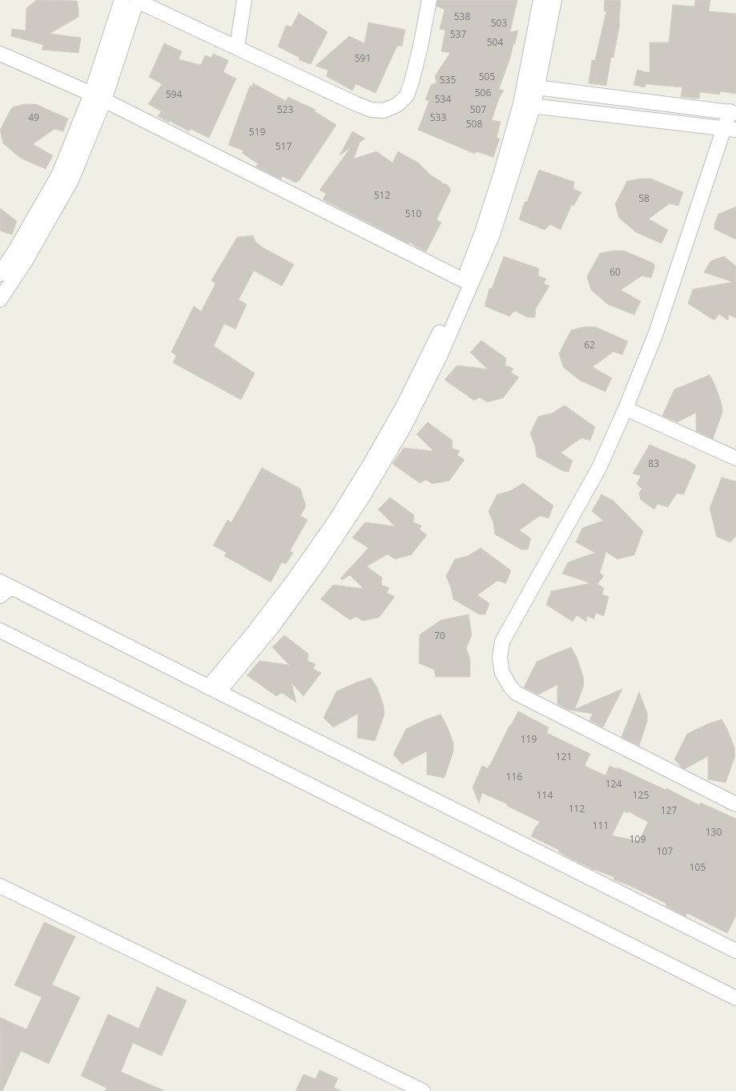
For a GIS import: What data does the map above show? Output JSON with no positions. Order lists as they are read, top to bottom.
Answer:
{
  "house_numbers": [
    "538",
    "503",
    "537",
    "504",
    "591",
    "505",
    "535",
    "506",
    "594",
    "534",
    "523",
    "507",
    "49",
    "533",
    "508",
    "519",
    "517",
    "512",
    "58",
    "510",
    "60",
    "62",
    "83",
    "70",
    "119",
    "121",
    "116",
    "124",
    "114",
    "125",
    "112",
    "127",
    "111",
    "130",
    "109",
    "107",
    "105"
  ]
}
